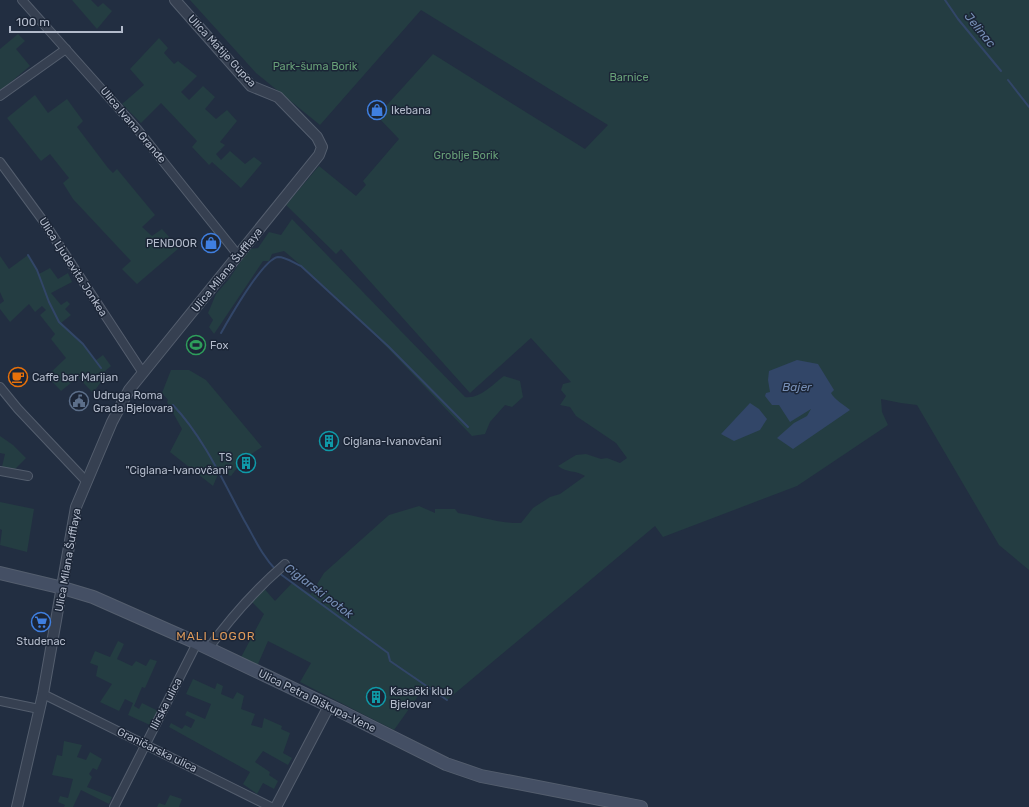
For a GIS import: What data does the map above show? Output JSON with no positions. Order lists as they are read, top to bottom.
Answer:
{
  "streets": {
    "main road": ["Ulica Petra Biškupa-Vene"],
    "street": [
      "Ulica Matije Gupca",
      "Ulica Ivana Granđe",
      "Ulica Ljudevita Jonkea",
      "Ulica Milana Šufflaya",
      "Ilirska ulica",
      "Graničarska ulica"
    ]
  },
  "crossings": [
    ["Ulica Matije Gupca", "Ulica Milana Šufflaya"],
    ["Ulica Ivana Granđe", "Ulica Milana Šufflaya"],
    ["Ulica Ljudevita Jonkea", "Ulica Milana Šufflaya"],
    ["Ulica Milana Šufflaya", "Ulica Petra Biškupa-Vene"],
    ["Ulica Milana Šufflaya", "Graničarska ulica"],
    ["Ulica Petra Biškupa-Vene", "Ilirska ulica"],
    ["Ilirska ulica", "Graničarska ulica"]
  ],
  "districts": ["MALI LOGOR"],
  "water": ["Jelinac", "Bajer", "Ciglarski potok"],
  "parks": ["Park-šuma Borik", "Barnice", "Groblje Borik"],
  "places": {
    "shop": ["Ikebana", "PENDOOR"],
    "sports": ["Fox"],
    "cafe": ["Caffe bar Marijan"],
    "public building": ["Udruga Roma Grada Bjelovara"],
    "building": ["Ciglana-Ivanovčani", "TS \"Ciglana-Ivanovčani\"", "Kasački klub Bjelovar"],
    "supermarket": ["Studenac"]
  },
  "scale_bar": "100 m"
}
